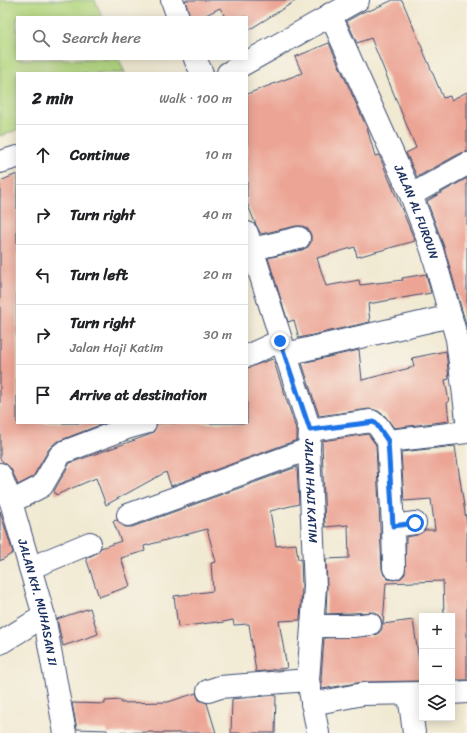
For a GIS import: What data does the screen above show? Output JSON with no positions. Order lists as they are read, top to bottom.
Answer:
{
  "streets": {
    "street": ["JALAN AL FUROUN", "JALAN HAJI KATIM", "JALAN KH. MUHASAN II"]
  },
  "page": {
    "search": "Search here",
    "heading": ["2 min", "Walk · 100 m"],
    "list": [
      ["Continue", "10 m"],
      ["Turn right", "40 m"],
      ["Turn left", "20 m"],
      ["Turn right", "Jalan Haji Katim", "30 m"],
      "Arrive at destination"
    ],
    "map_buttons": ["+", "−"]
  }
}
